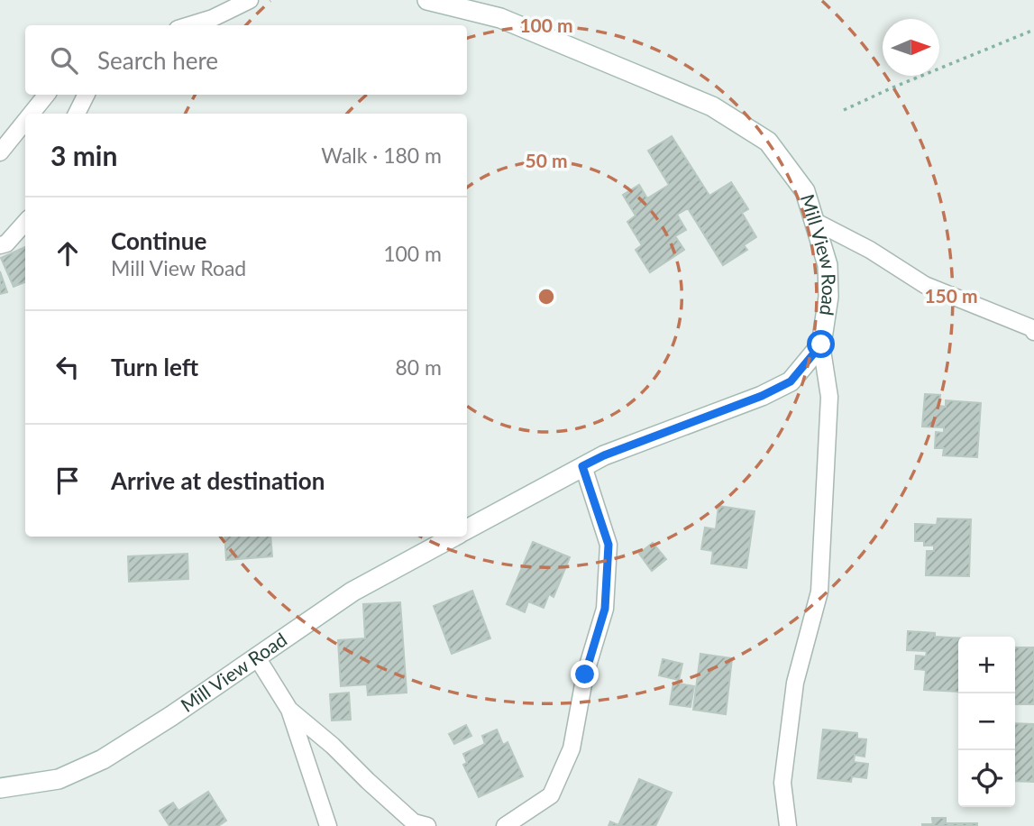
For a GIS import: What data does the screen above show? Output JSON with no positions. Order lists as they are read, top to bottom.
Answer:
{
  "streets": {
    "street": ["Mill View Road"]
  },
  "north": "right",
  "page": {
    "search": "Search here",
    "heading": ["3 min", "Walk · 180 m"],
    "list": [
      ["Continue", "Mill View Road", "100 m"],
      ["Turn left", "80 m"],
      "Arrive at destination"
    ],
    "map_buttons": ["+", "−"]
  },
  "rings": ["100 m", "50 m", "150 m"]
}
